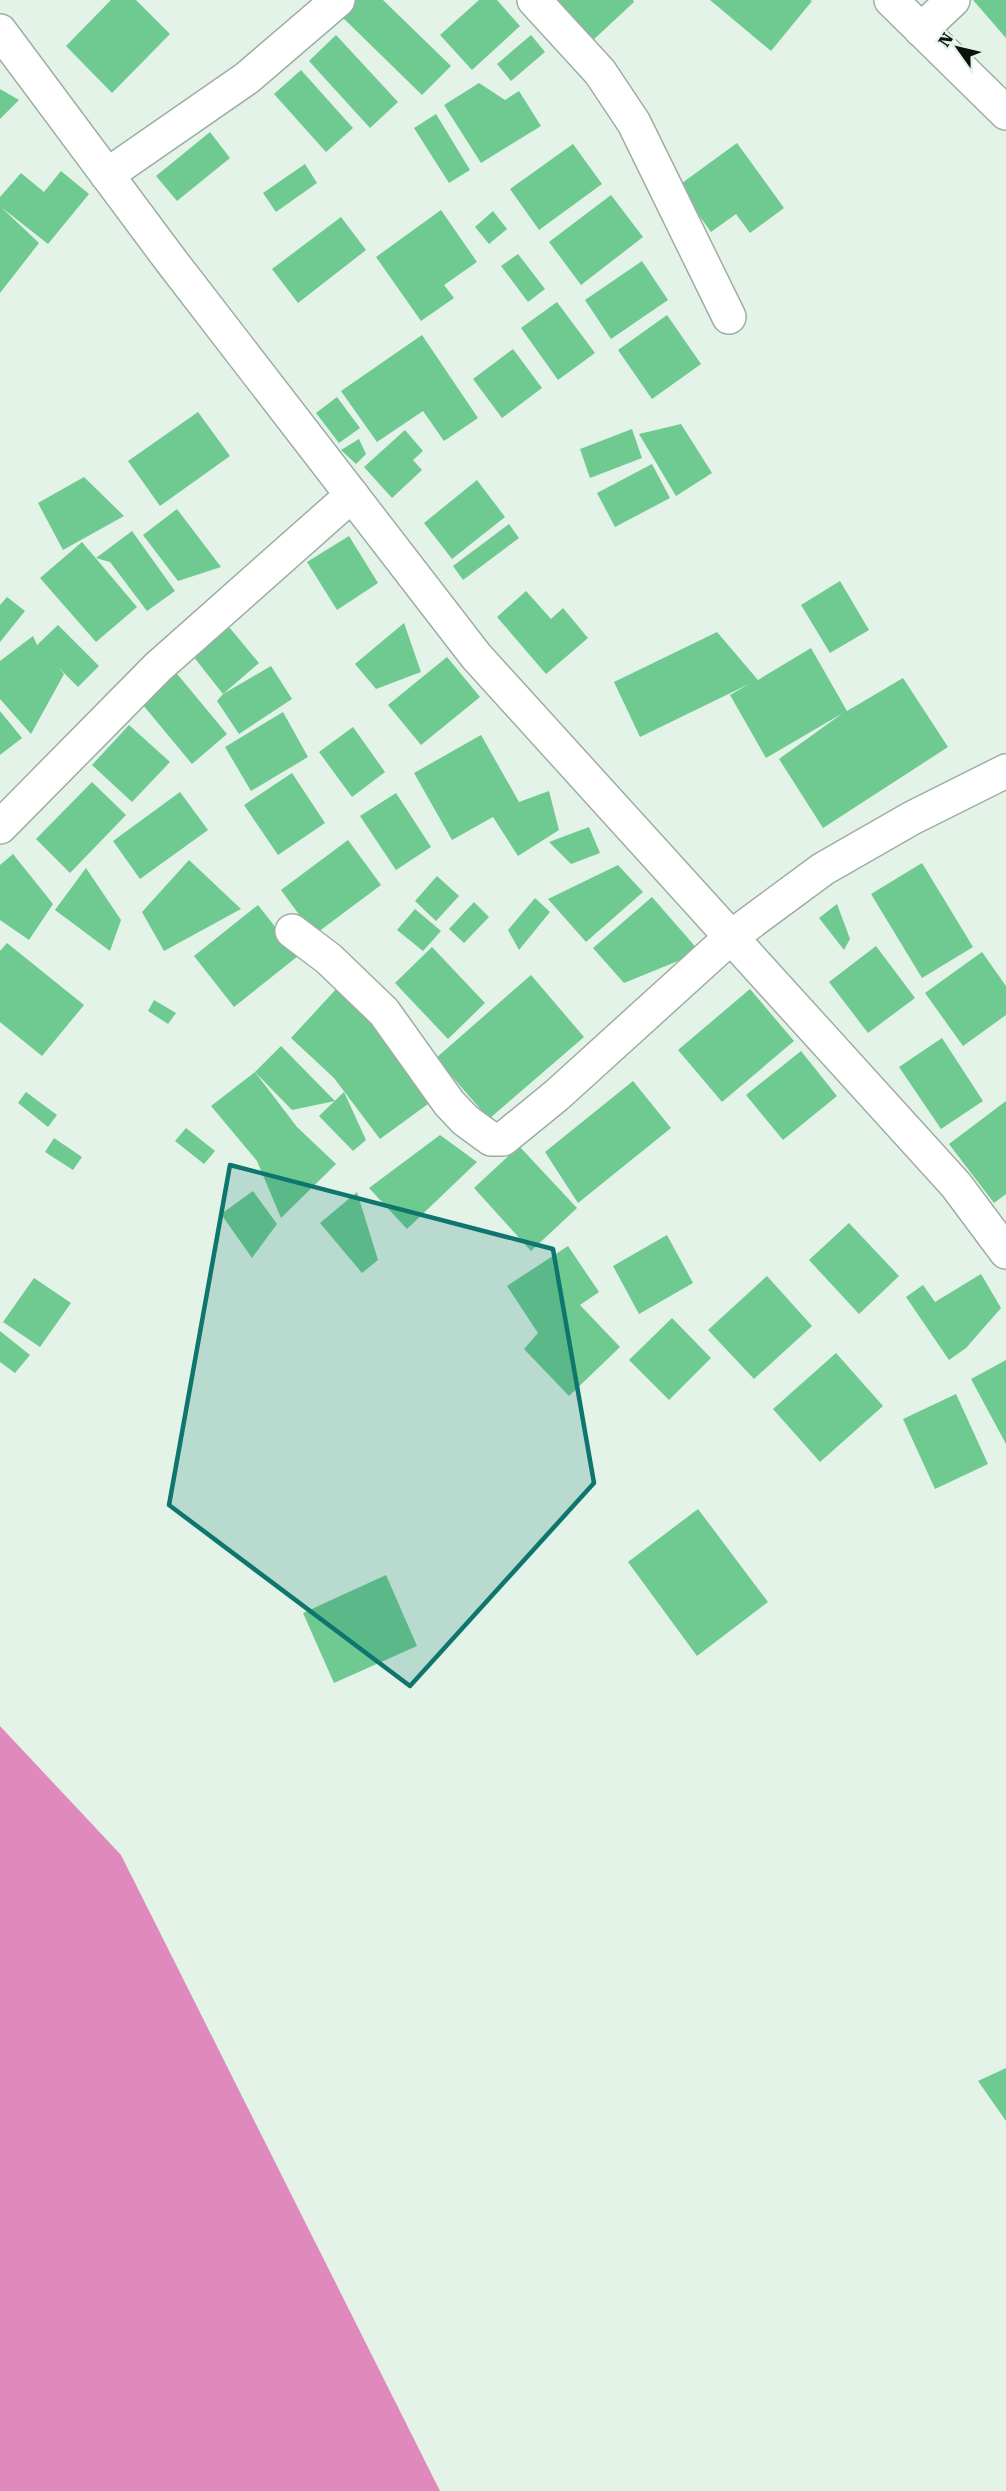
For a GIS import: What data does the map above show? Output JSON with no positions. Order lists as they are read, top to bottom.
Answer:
{
  "north": "top left"
}
